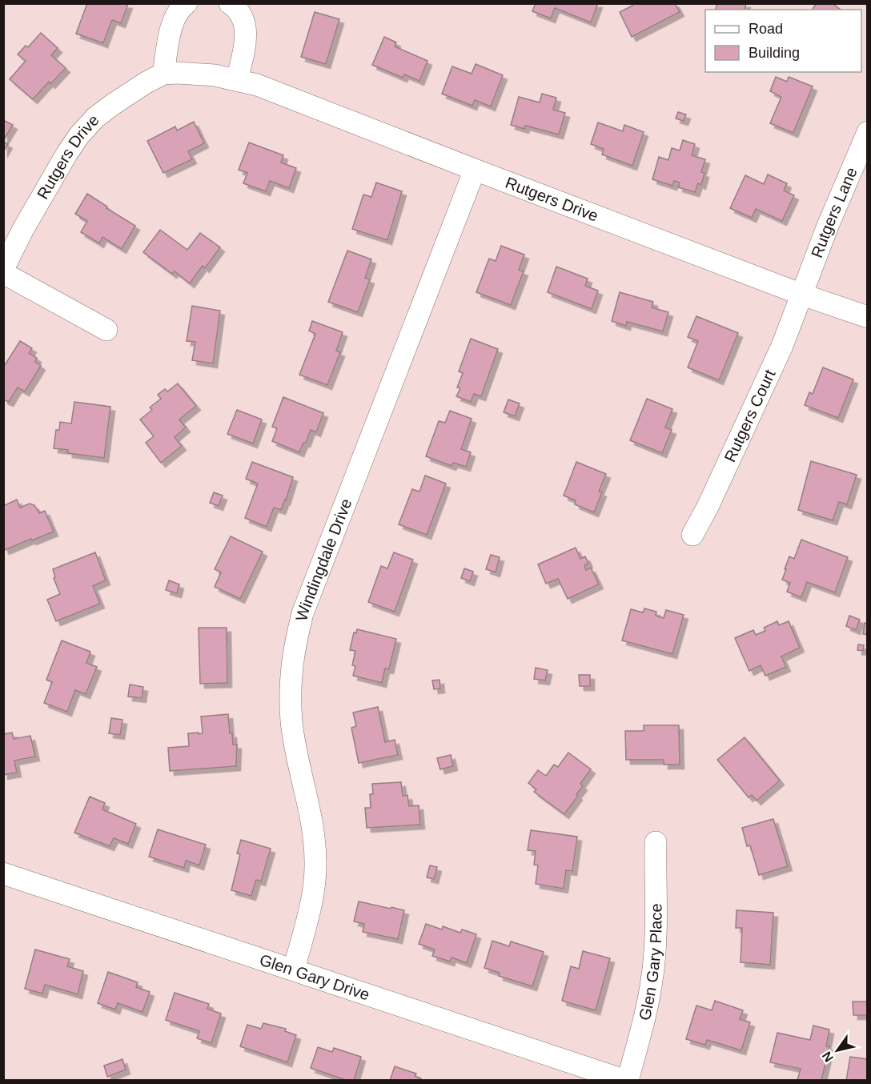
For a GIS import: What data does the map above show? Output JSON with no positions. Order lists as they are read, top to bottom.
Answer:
{
  "streets": {
    "street": [
      "Rutgers Drive",
      "Rutgers Lane",
      "Rutgers Court",
      "Windingdale Drive",
      "Glen Gary Place",
      "Glen Gary Drive"
    ]
  },
  "crossings": [
    ["Rutgers Drive", "Rutgers Lane"],
    ["Rutgers Drive", "Rutgers Court"],
    ["Rutgers Drive", "Windingdale Drive"],
    ["Rutgers Lane", "Rutgers Court"],
    ["Windingdale Drive", "Glen Gary Drive"],
    ["Glen Gary Place", "Glen Gary Drive"]
  ],
  "legend": ["Road", "Building"],
  "north": "bottom left"
}
